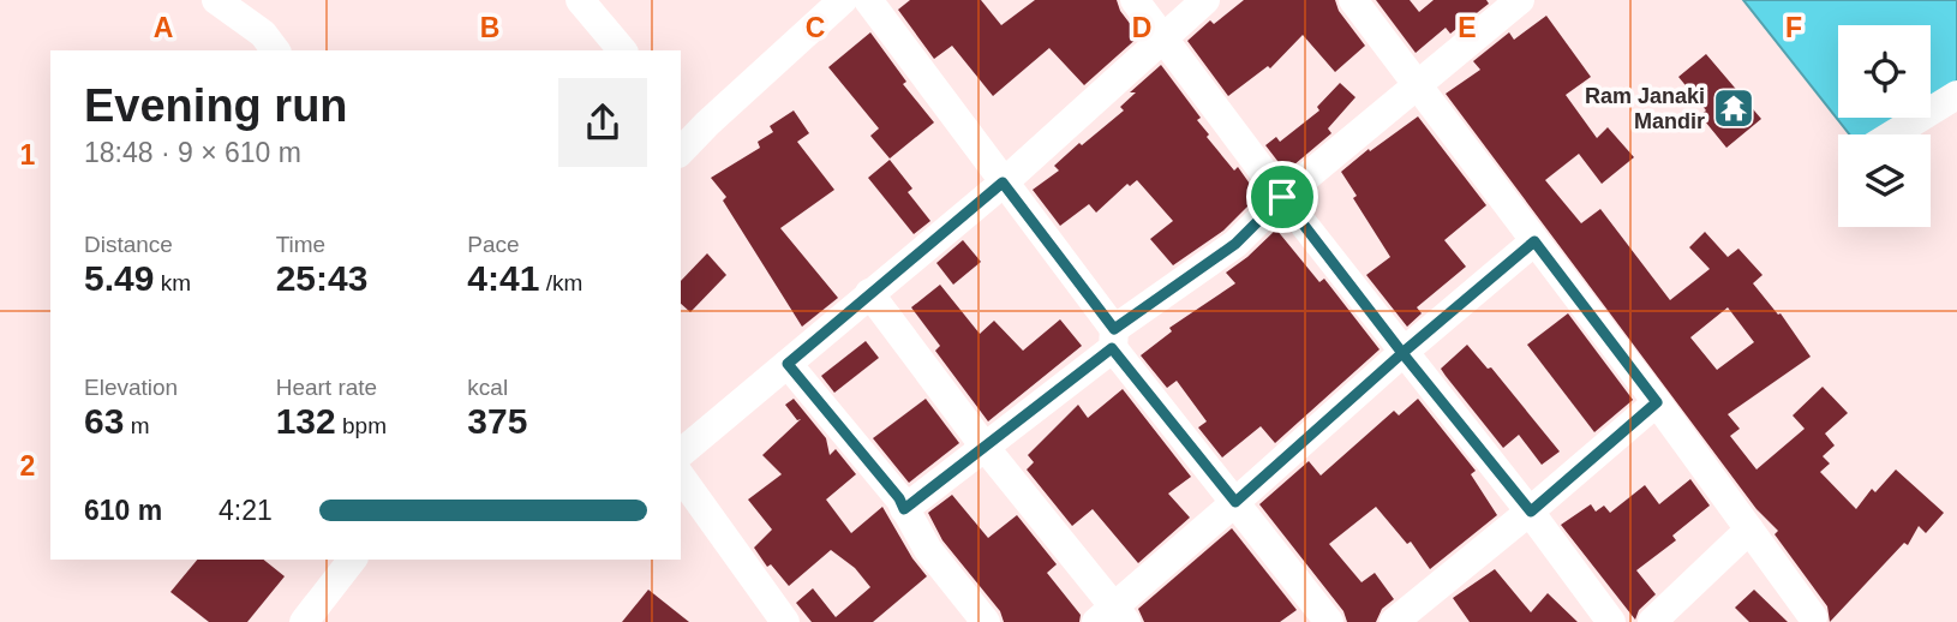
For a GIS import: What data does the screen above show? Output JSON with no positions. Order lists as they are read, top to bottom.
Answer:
{
  "places": {
    "temple": ["Ram Janaki Mandir"]
  },
  "page": {
    "heading": ["Evening run", "18:48 · 9 × 610 m"],
    "stats": [
      ["Distance", "5.49 km"],
      ["Time", "25:43"],
      ["Pace", "4:41 /km"],
      ["Elevation", "63 m"],
      ["Heart rate", "132 bpm"],
      ["kcal", "375"]
    ],
    "list": [
      {
        "name": "610 m",
        "note": "4:21"
      }
    ]
  },
  "grid": {
    "columns": [
      "A",
      "B",
      "C",
      "D",
      "E",
      "F"
    ],
    "rows": ["1", "2"]
  }
}
